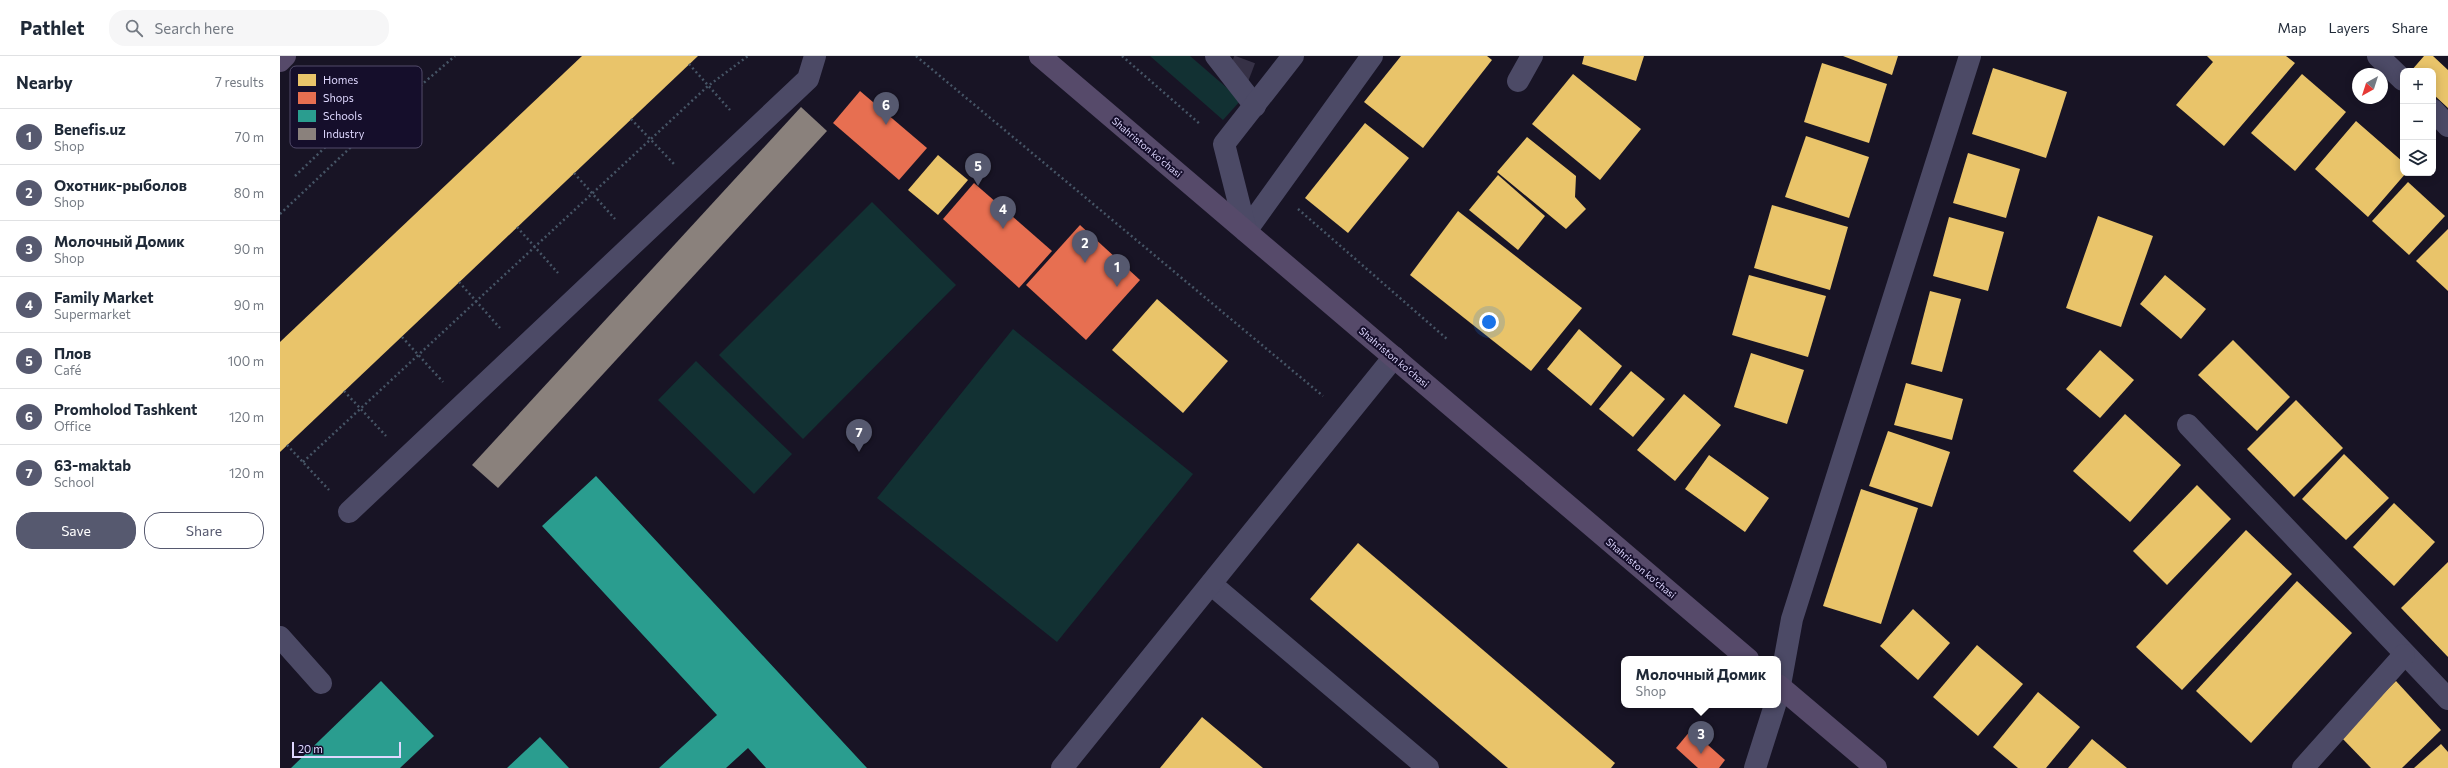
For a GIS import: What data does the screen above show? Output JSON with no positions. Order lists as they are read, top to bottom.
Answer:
{
  "streets": {
    "main road": ["Shahriston ko'chasi"]
  },
  "legend": [
    "Homes",
    "Shops",
    "Schools",
    "Industry"
  ],
  "scale_bar": "20 m",
  "north": "bottom left",
  "page": {
    "header": "Pathlet",
    "search": "Search here",
    "nav": ["Map", "Layers", "Share"],
    "heading": ["Nearby", "7 results"],
    "map_buttons": ["+", "−"],
    "pins": [
      "6",
      "5",
      "4",
      "2",
      "1",
      "7",
      "3"
    ],
    "list": [
      {
        "mark": "1",
        "name": "Benefis.uz",
        "note": "Shop",
        "value": "70 m"
      },
      {
        "mark": "2",
        "name": "Охотник-рыболов",
        "note": "Shop",
        "value": "80 m"
      },
      {
        "mark": "3",
        "name": "Молочный Домик",
        "note": "Shop",
        "value": "90 m"
      },
      {
        "mark": "4",
        "name": "Family Market",
        "note": "Supermarket",
        "value": "90 m"
      },
      {
        "mark": "5",
        "name": "Плов",
        "note": "Café",
        "value": "100 m"
      },
      {
        "mark": "6",
        "name": "Promholod Tashkent",
        "note": "Office",
        "value": "120 m"
      },
      {
        "mark": "7",
        "name": "63-maktab",
        "note": "School",
        "value": "120 m"
      }
    ],
    "buttons": ["Save", "Share"],
    "popup": ["Молочный Домик", "Shop"],
    "scale": "20 m"
  }
}
